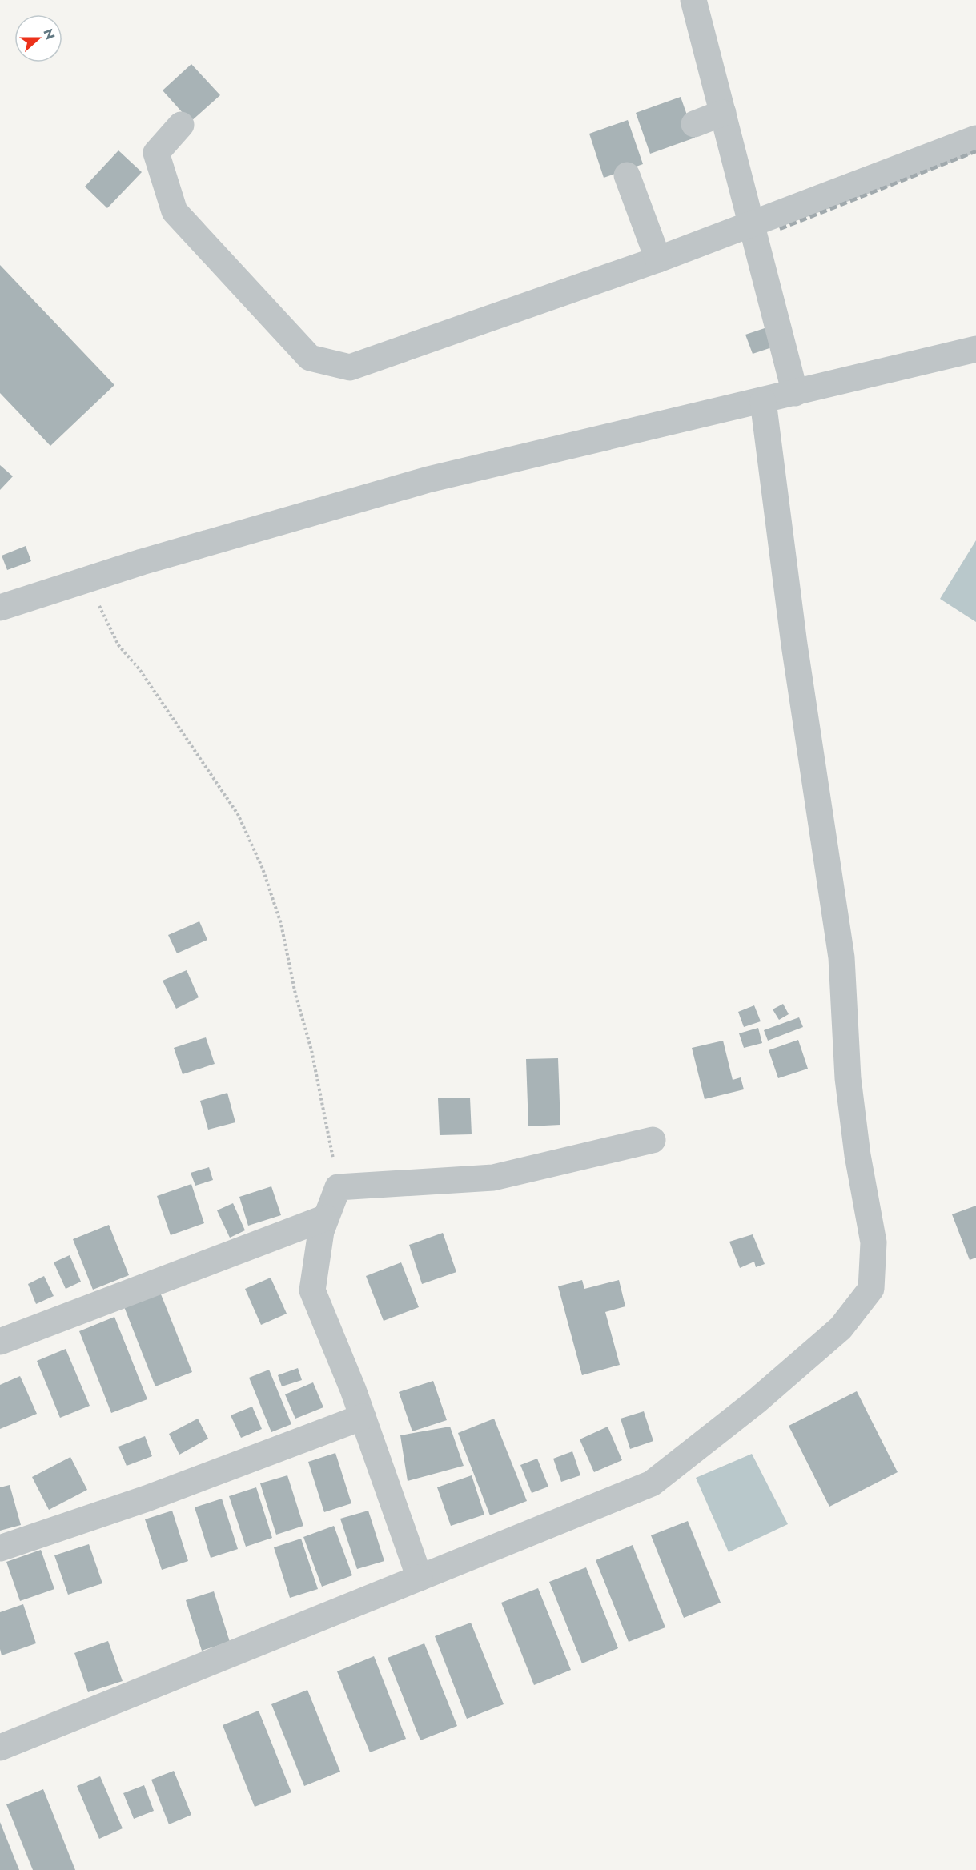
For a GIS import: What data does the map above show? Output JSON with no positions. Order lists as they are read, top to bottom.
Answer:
{
  "north": "right"
}
